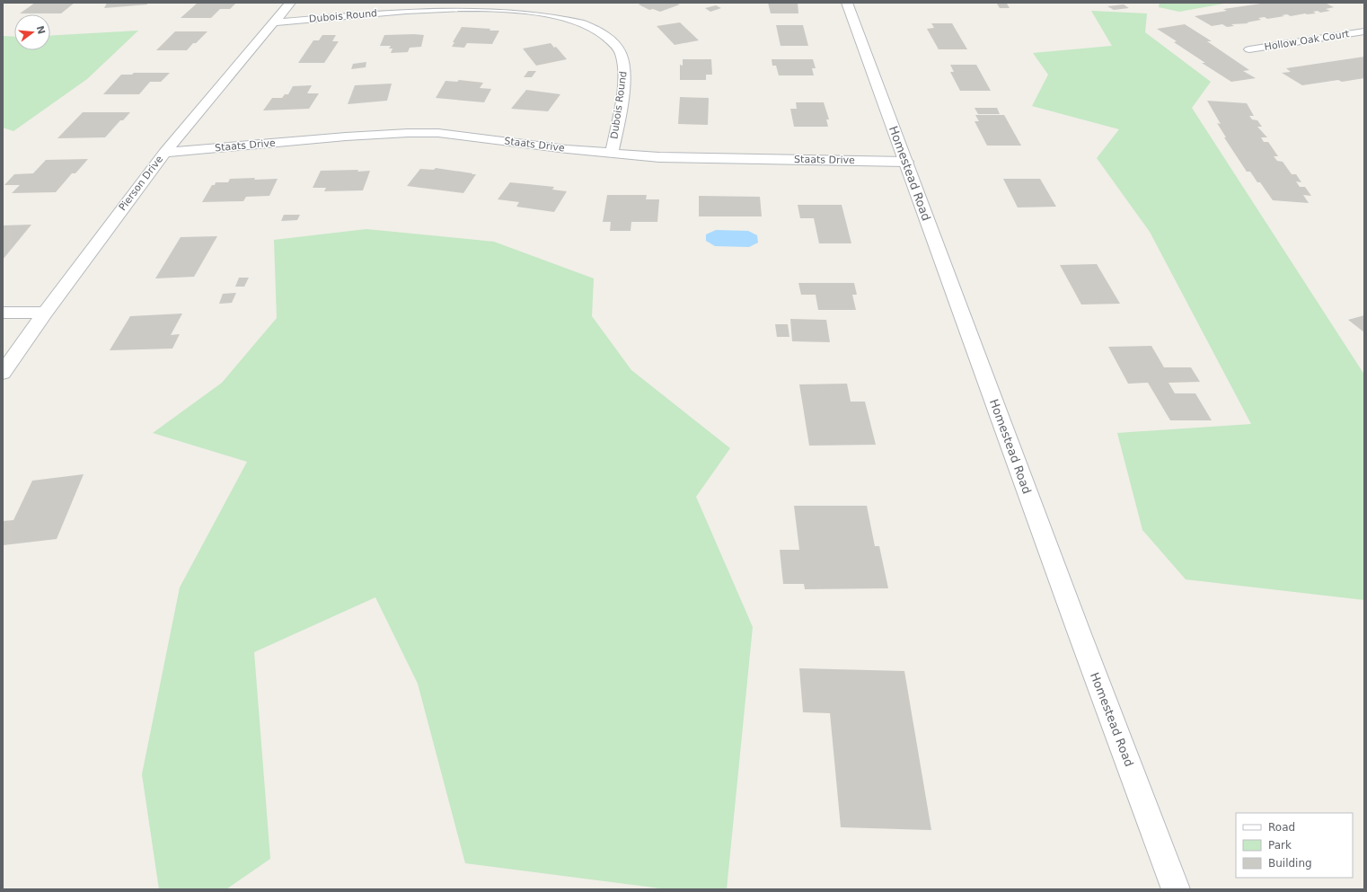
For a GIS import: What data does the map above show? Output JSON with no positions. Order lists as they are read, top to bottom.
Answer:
{
  "streets": {
    "street": [
      "Dubois Round",
      "Staats Drive",
      "Homestead Road",
      "Pierson Drive"
    ],
    "lane": ["Hollow Oak Court"]
  },
  "crossings": [
    ["Dubois Round", "Staats Drive"],
    ["Dubois Round", "Pierson Drive"],
    ["Staats Drive", "Homestead Road"],
    ["Staats Drive", "Pierson Drive"]
  ],
  "legend": ["Road", "Park", "Building"],
  "north": "right"
}
